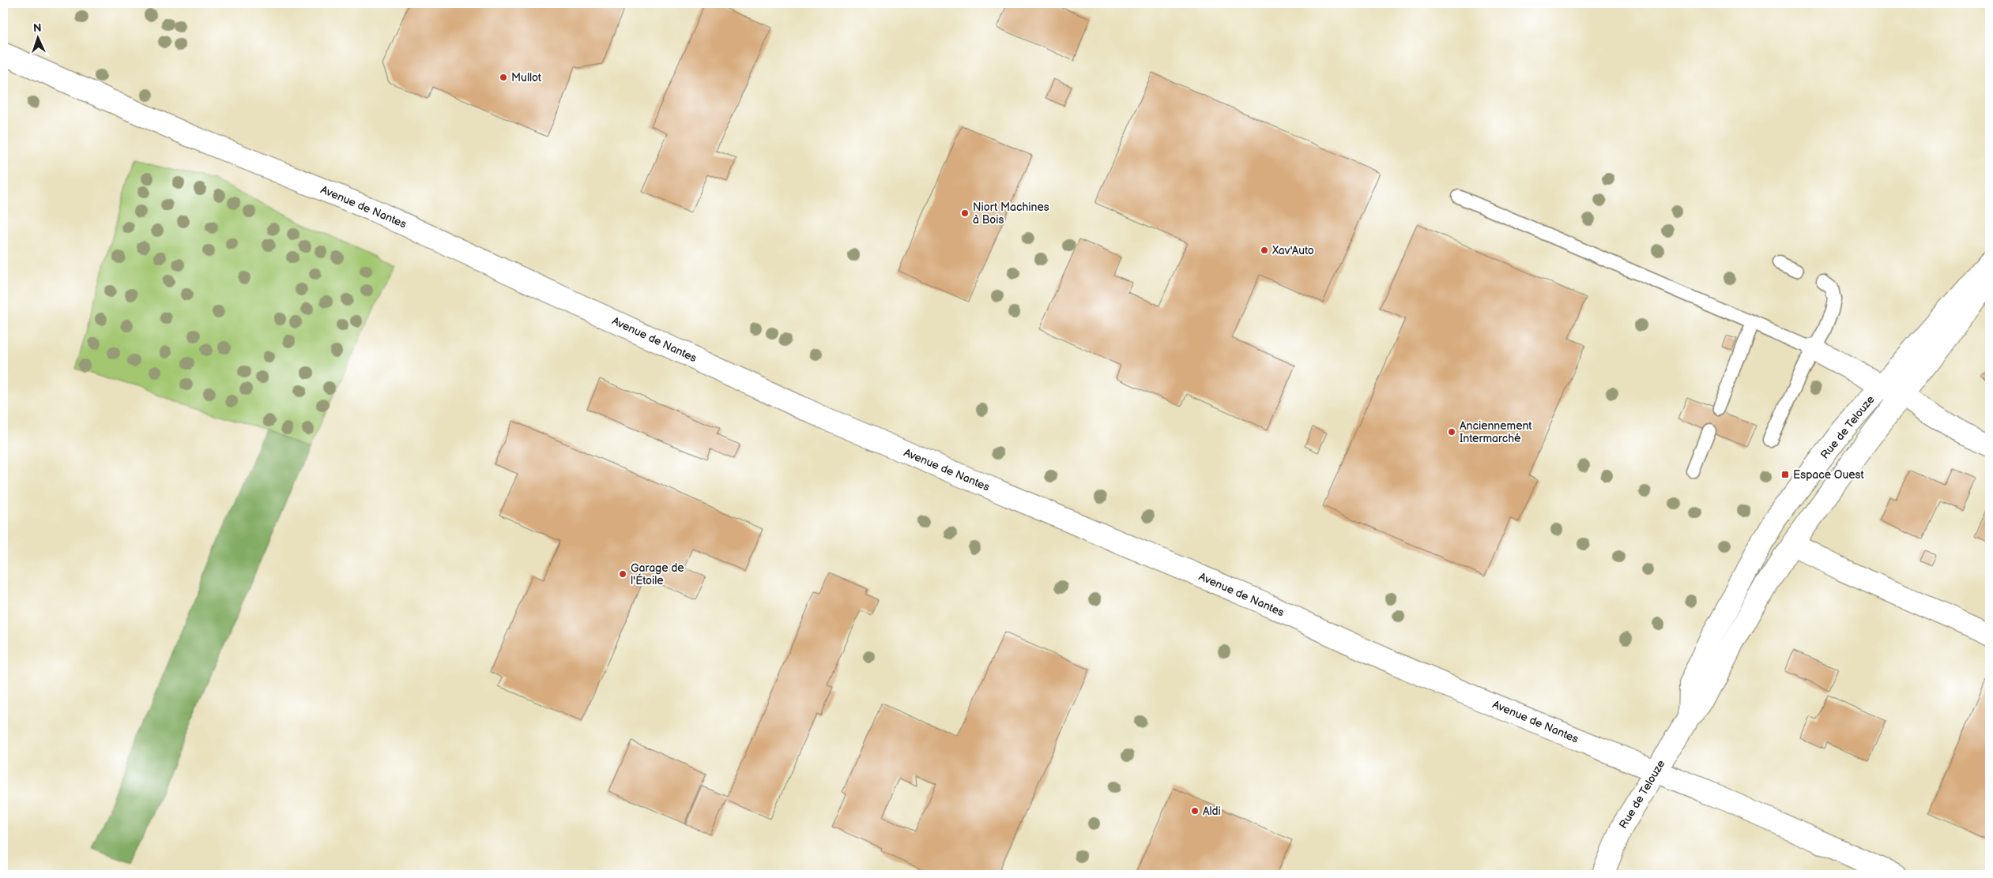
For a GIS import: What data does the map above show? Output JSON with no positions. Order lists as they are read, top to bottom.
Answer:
{
  "streets": {
    "main road": ["Avenue de Nantes", "Rue de Telouze"]
  },
  "crossings": [
    ["Avenue de Nantes", "Rue de Telouze"]
  ],
  "places": {
    "other": [
      "Mullot",
      "Niort Machines à Bois",
      "Xav'Auto",
      "Anciennement Intermarché",
      "Garage de l'Étoile",
      "Aldi"
    ],
    "transit": ["Espace Ouest"]
  },
  "north": "top"
}
